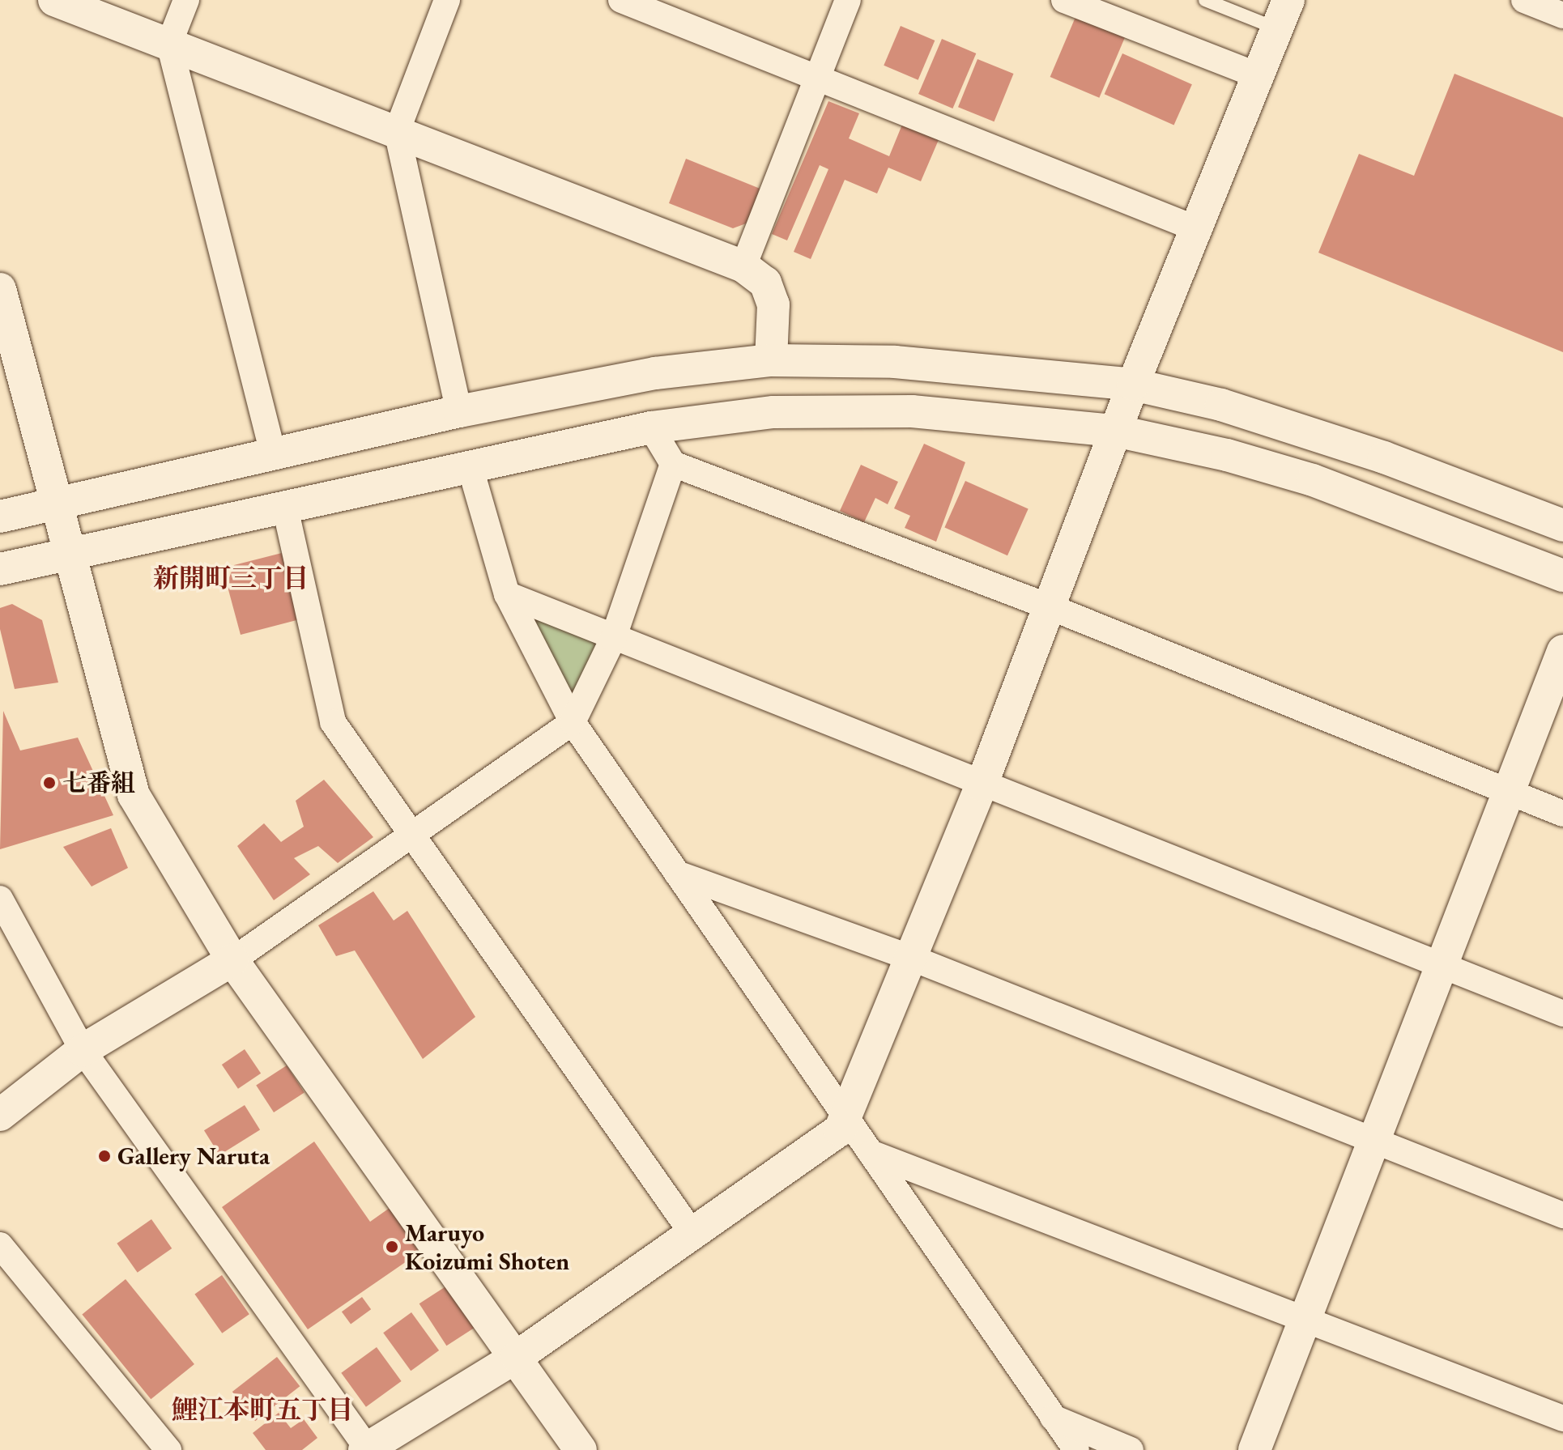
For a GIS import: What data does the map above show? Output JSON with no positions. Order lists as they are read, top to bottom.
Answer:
{
  "districts": ["新開町三丁目", "鯉江本町五丁目"],
  "places": ["七番組", "Gallery Naruta", "Maruyo Koizumi Shoten"]
}
